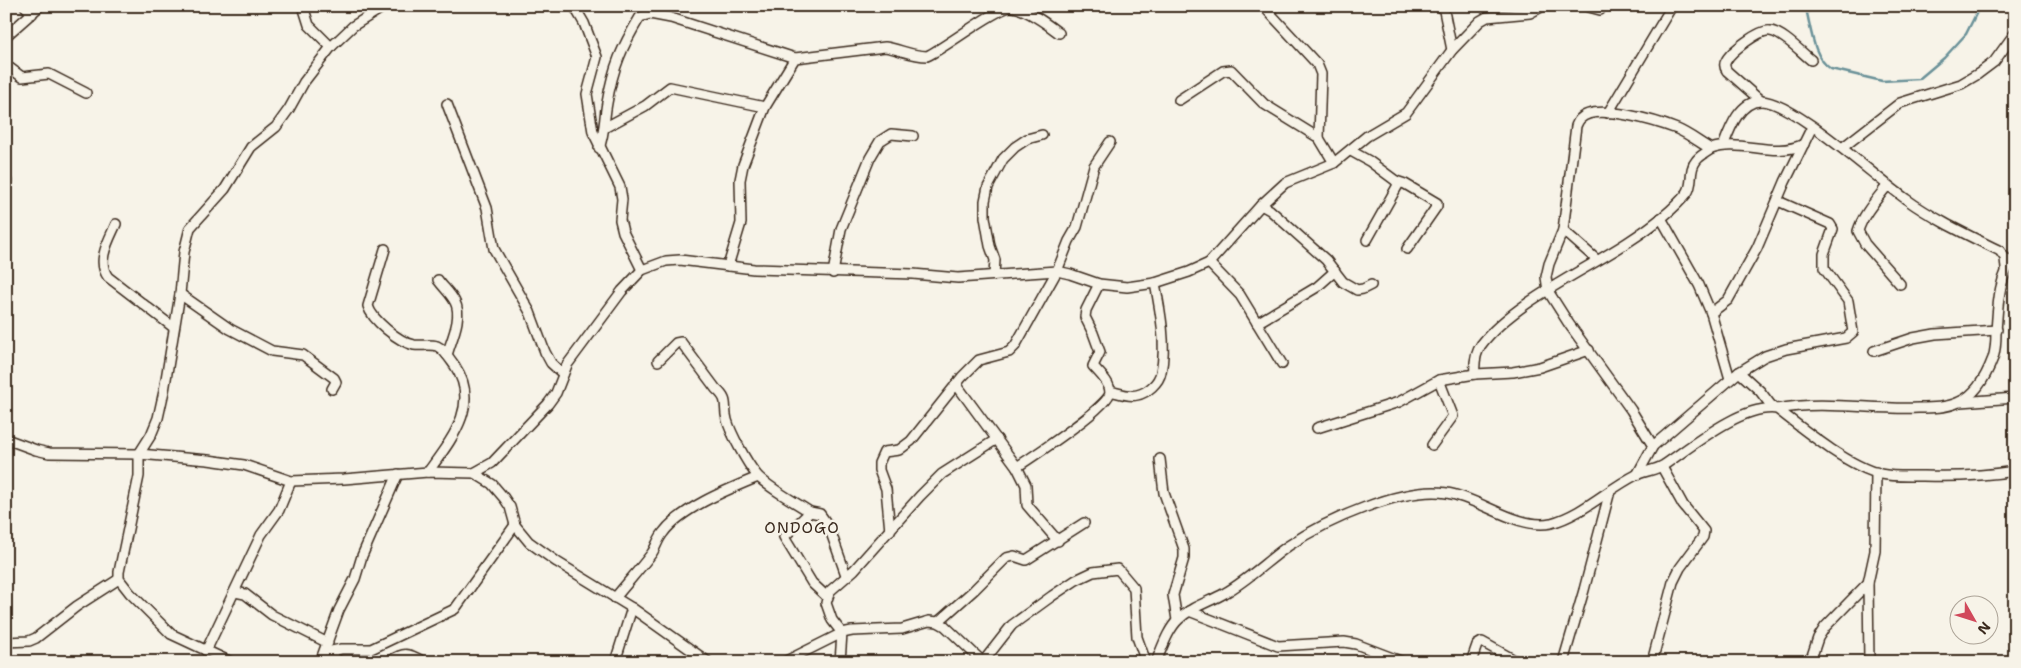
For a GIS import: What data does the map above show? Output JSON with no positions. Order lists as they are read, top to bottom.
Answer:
{
  "districts": ["ONDOGO"],
  "north": "bottom right"
}
